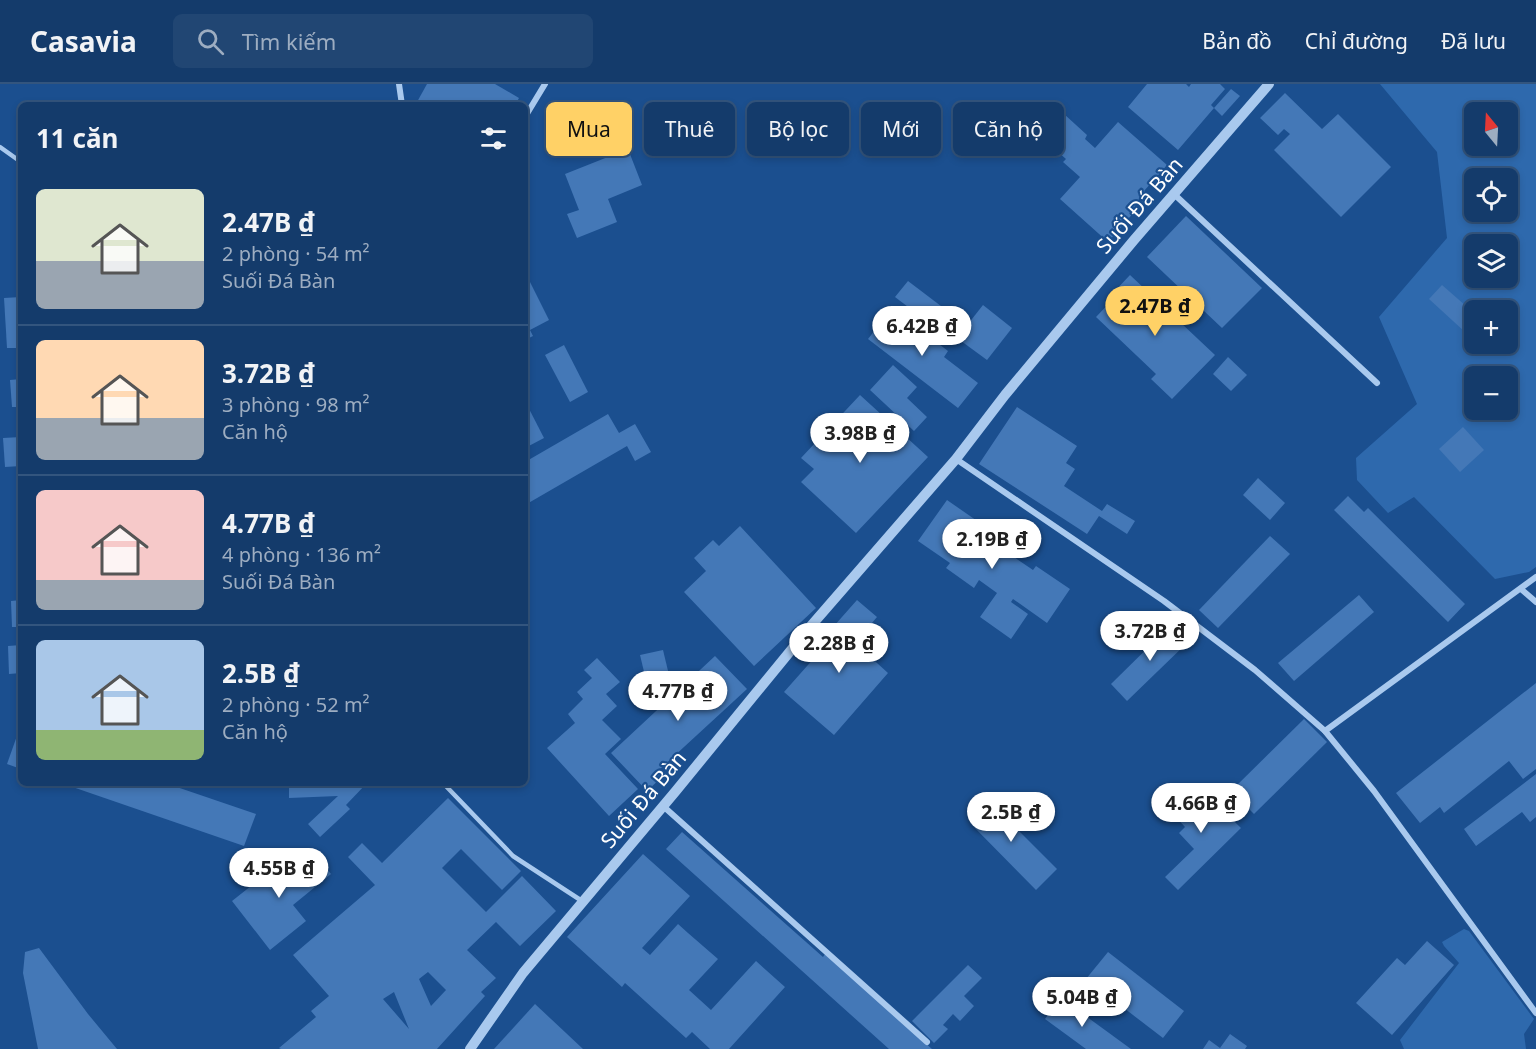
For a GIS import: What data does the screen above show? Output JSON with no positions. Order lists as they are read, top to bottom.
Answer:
{
  "streets": {
    "street": ["Suối Đá Bàn"]
  },
  "north": "top",
  "page": {
    "header": "Casavia",
    "search": "Tìm kiếm",
    "nav": ["Bản đồ", "Chỉ đường", "Đã lưu"],
    "map_buttons": ["+", "−"],
    "chip": [
      "Mua",
      "Thuê",
      "Bộ lọc",
      "Mới",
      "Căn hộ"
    ],
    "heading": "11 căn",
    "list": [
      {
        "name": "2.47B ₫",
        "note": "2 phòng · 54 m² · Suối Đá Bàn"
      },
      {
        "name": "3.72B ₫",
        "note": "3 phòng · 98 m² · Căn hộ"
      },
      {
        "name": "4.77B ₫",
        "note": "4 phòng · 136 m² · Suối Đá Bàn"
      },
      {
        "name": "2.5B ₫",
        "note": "2 phòng · 52 m² · Căn hộ"
      }
    ],
    "price": [
      "2.47B ₫",
      "6.42B ₫",
      "3.98B ₫",
      "2.19B ₫",
      "3.72B ₫",
      "2.28B ₫",
      "4.77B ₫",
      "4.66B ₫",
      "2.5B ₫",
      "4.55B ₫",
      "5.04B ₫"
    ]
  }
}
